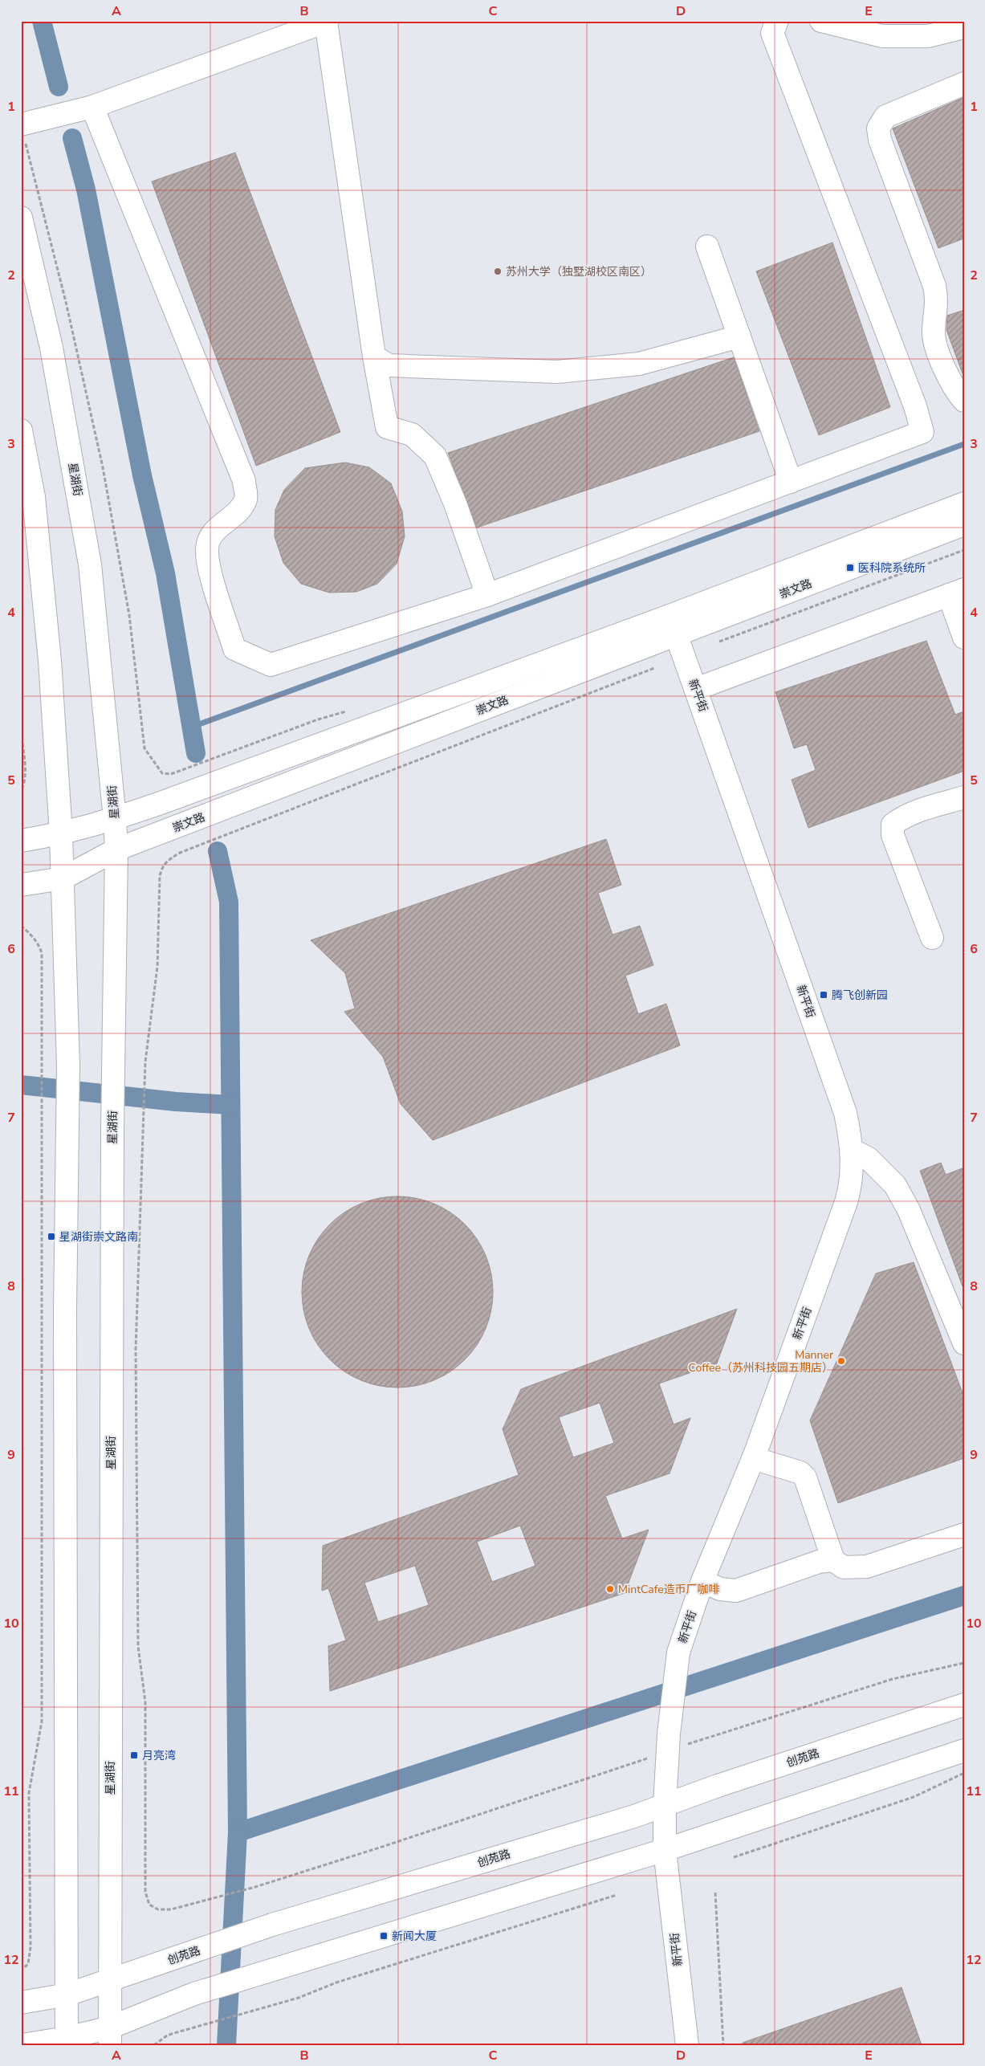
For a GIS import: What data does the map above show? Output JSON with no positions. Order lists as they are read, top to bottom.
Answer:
{
  "streets": {
    "main road": [
      "星湖街",
      "崇文路",
      "新平街",
      "创苑路"
    ]
  },
  "crossings": [
    ["星湖街", "崇文路"],
    ["星湖街", "创苑路"],
    ["崇文路", "新平街"],
    ["新平街", "创苑路"]
  ],
  "places": {
    "other": ["苏州大学（独墅湖校区南区）", "Manner Coffee（苏州科技园五期店）", "MintCafe造币厂咖啡"],
    "transit": [
      "医科院系统所",
      "腾飞创新园",
      "星湖街崇文路南",
      "月亮湾",
      "新闻大厦"
    ]
  },
  "grid": {
    "columns": [
      "A",
      "B",
      "C",
      "D",
      "E"
    ],
    "rows": [
      "1",
      "2",
      "3",
      "4",
      "5",
      "6",
      "7",
      "8",
      "9",
      "10",
      "11",
      "12"
    ]
  }
}
